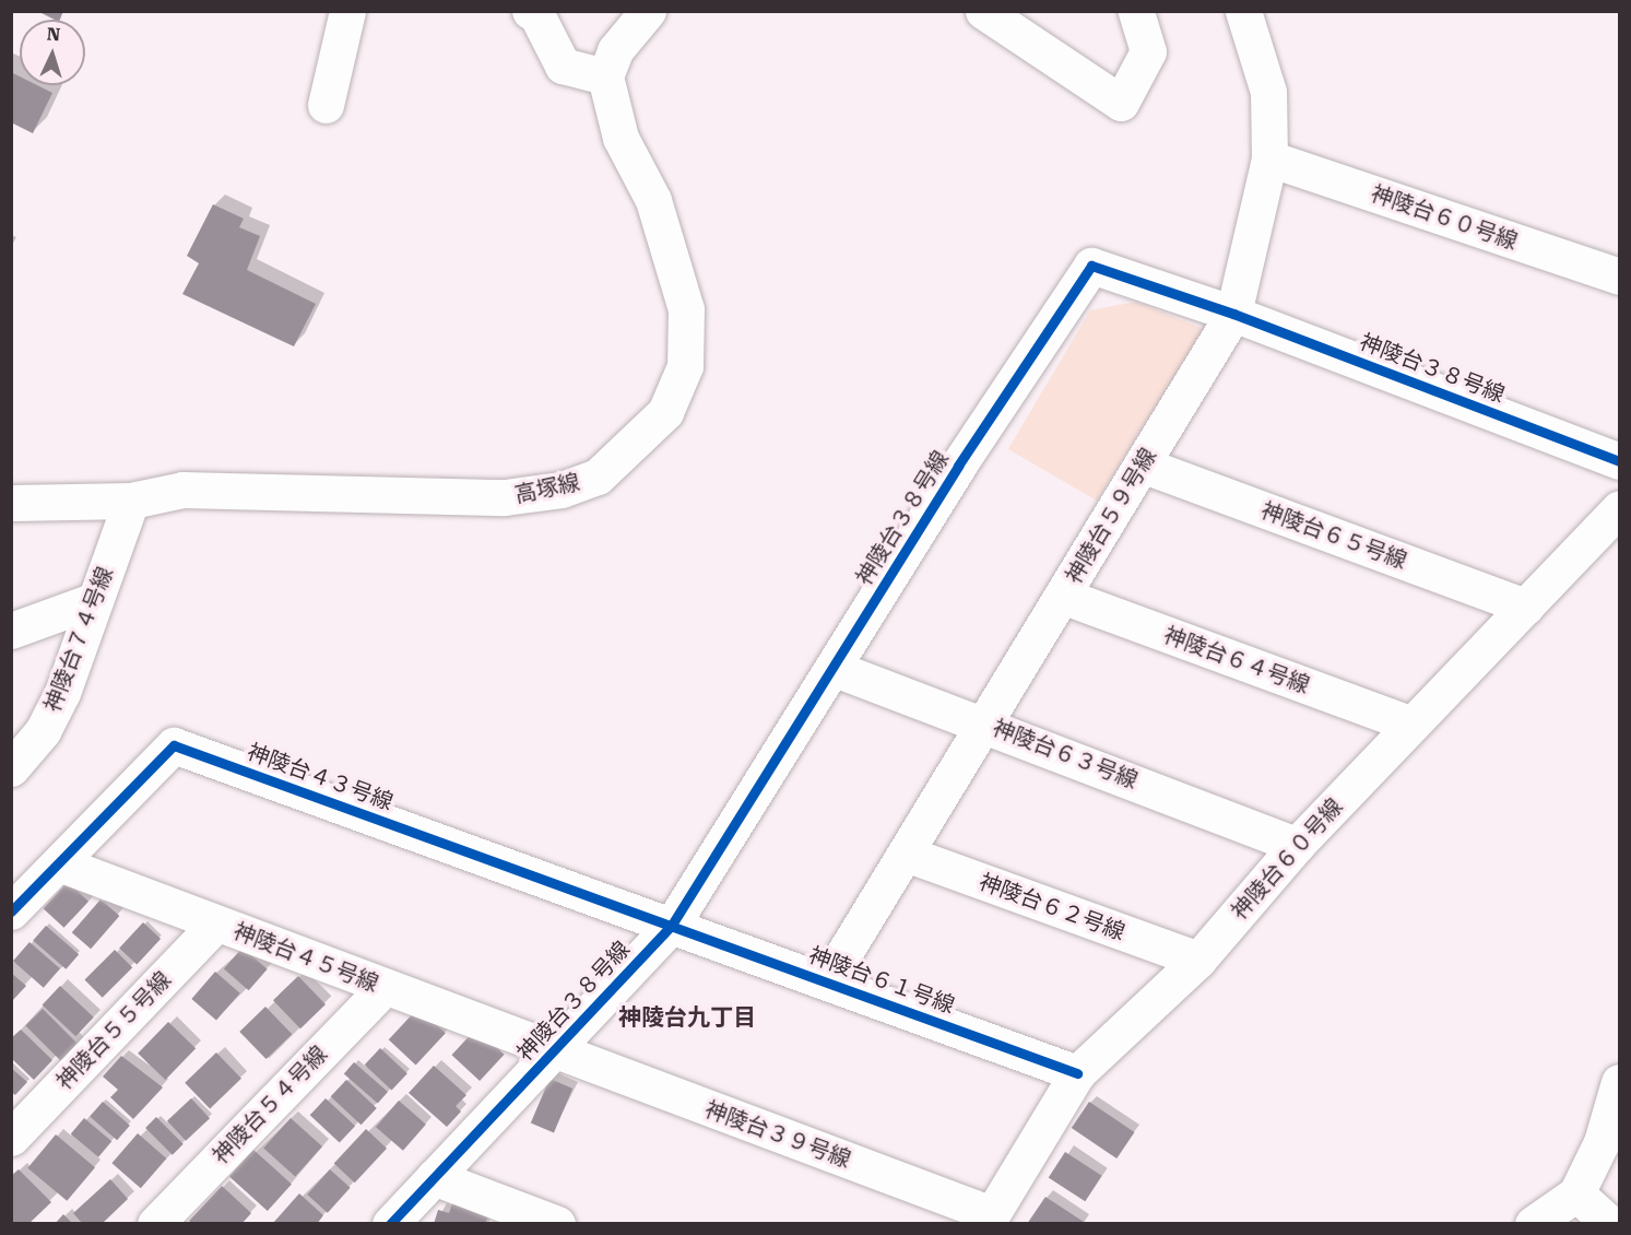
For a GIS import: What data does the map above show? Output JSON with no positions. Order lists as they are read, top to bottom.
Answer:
{
  "streets": {
    "street": [
      "神陵台６０号線",
      "神陵台３８号線",
      "高塚線",
      "神陵台５９号線",
      "神陵台６５号線",
      "神陵台７４号線",
      "神陵台６４号線",
      "神陵台６３号線",
      "神陵台４３号線",
      "神陵台６２号線",
      "神陵台４５号線",
      "神陵台６１号線",
      "神陵台５５号線",
      "神陵台５４号線",
      "神陵台３９号線"
    ]
  },
  "crossings": [
    ["神陵台６０号線", "神陵台５９号線"],
    ["神陵台６０号線", "神陵台６５号線"],
    ["神陵台６０号線", "神陵台６４号線"],
    ["神陵台６０号線", "神陵台６３号線"],
    ["神陵台６０号線", "神陵台６２号線"],
    ["神陵台６０号線", "神陵台６１号線"],
    ["神陵台６０号線", "神陵台３９号線"],
    ["神陵台３８号線", "神陵台５９号線"],
    ["神陵台３８号線", "神陵台６３号線"],
    ["神陵台３８号線", "神陵台４３号線"],
    ["神陵台３８号線", "神陵台４５号線"],
    ["神陵台３８号線", "神陵台６１号線"],
    ["神陵台３８号線", "神陵台３９号線"],
    ["高塚線", "神陵台７４号線"],
    ["神陵台５９号線", "神陵台６５号線"],
    ["神陵台５９号線", "神陵台６４号線"],
    ["神陵台５９号線", "神陵台６３号線"],
    ["神陵台５９号線", "神陵台６２号線"],
    ["神陵台５９号線", "神陵台６１号線"],
    ["神陵台４３号線", "神陵台４５号線"],
    ["神陵台４３号線", "神陵台６１号線"],
    ["神陵台４５号線", "神陵台５５号線"],
    ["神陵台４５号線", "神陵台５４号線"],
    ["神陵台４５号線", "神陵台３９号線"]
  ],
  "districts": ["神陵台九丁目"],
  "north": "top"
}
